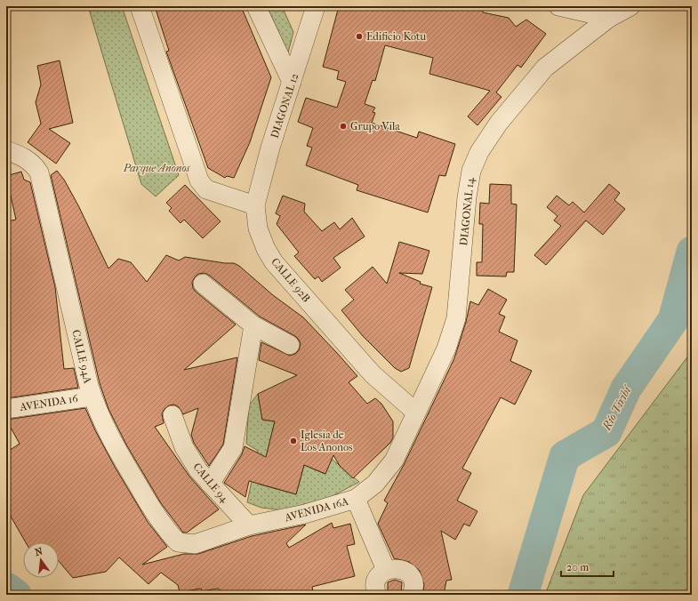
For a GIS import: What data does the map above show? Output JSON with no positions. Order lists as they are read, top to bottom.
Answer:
{
  "streets": {
    "street": [
      "DIAGONAL 12",
      "DIAGONAL 14",
      "CALLE 92B",
      "CALLE 94A",
      "AVENIDA 16",
      "CALLE 94",
      "AVENIDA 16A"
    ]
  },
  "crossings": [
    ["DIAGONAL 12", "CALLE 92B"],
    ["DIAGONAL 14", "CALLE 92B"],
    ["DIAGONAL 14", "AVENIDA 16A"],
    ["CALLE 92B", "AVENIDA 16A"],
    ["CALLE 94A", "AVENIDA 16"],
    ["CALLE 94A", "AVENIDA 16A"],
    ["CALLE 94", "AVENIDA 16A"]
  ],
  "water": ["Río Tiribí"],
  "parks": ["Parque Anonos"],
  "places": ["Edificio Kotu", "Grupo Vila", "Iglesia de Los Anonos"],
  "scale_bar": "20 m",
  "north": "top"
}
